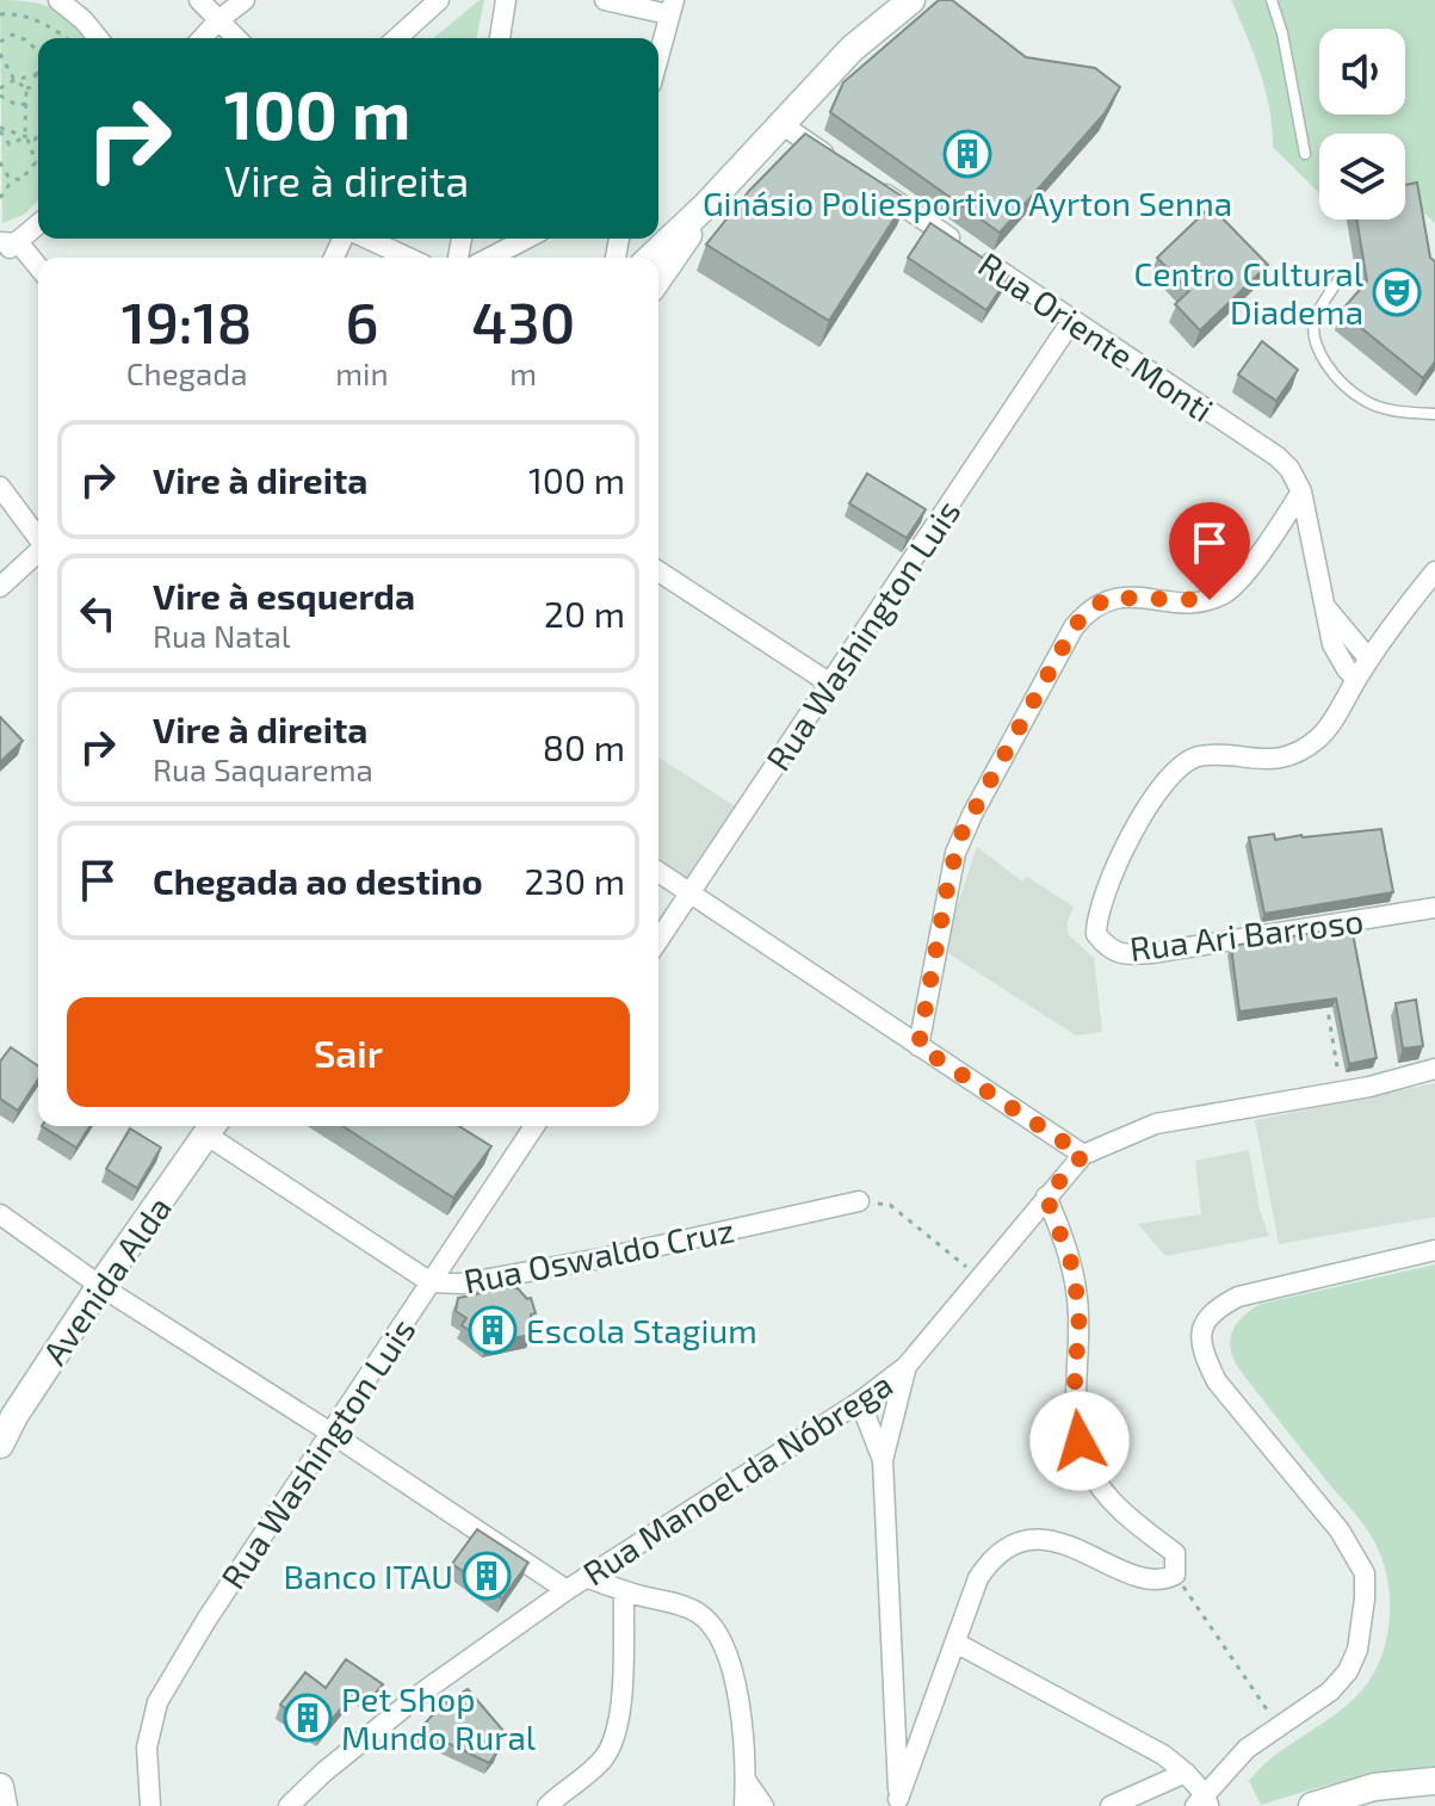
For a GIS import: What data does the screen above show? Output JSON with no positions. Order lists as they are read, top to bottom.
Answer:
{
  "streets": {
    "main road": ["Avenida Alda"],
    "street": [
      "Rua Oriente Monti",
      "Rua Washington Luis",
      "Rua Ari Barroso",
      "Rua Oswaldo Cruz",
      "Rua Manoel da Nóbrega"
    ]
  },
  "crossings": [
    ["Rua Oriente Monti", "Rua Washington Luis"],
    ["Rua Oriente Monti", "Rua Ari Barroso"],
    ["Rua Washington Luis", "Rua Oswaldo Cruz"],
    ["Rua Oswaldo Cruz", "Avenida Alda"]
  ],
  "places": {
    "building": [
      "Ginásio Poliesportivo Ayrton Senna",
      "Escola Stagium",
      "Banco ITAU",
      "Pet Shop Mundo Rural"
    ],
    "theatre": ["Centro Cultural Diadema"]
  },
  "page": {
    "turn": ["100 m", "Vire à direita"],
    "eta": [
      "19:18",
      "Chegada",
      "6",
      "min",
      "430",
      "m"
    ],
    "list": [
      {
        "name": "Vire à direita",
        "value": "100 m"
      },
      {
        "name": "Vire à esquerda",
        "note": "Rua Natal",
        "value": "20 m"
      },
      {
        "name": "Vire à direita",
        "note": "Rua Saquarema",
        "value": "80 m"
      },
      {
        "name": "Chegada ao destino",
        "value": "230 m"
      }
    ],
    "buttons": "Sair"
  }
}
